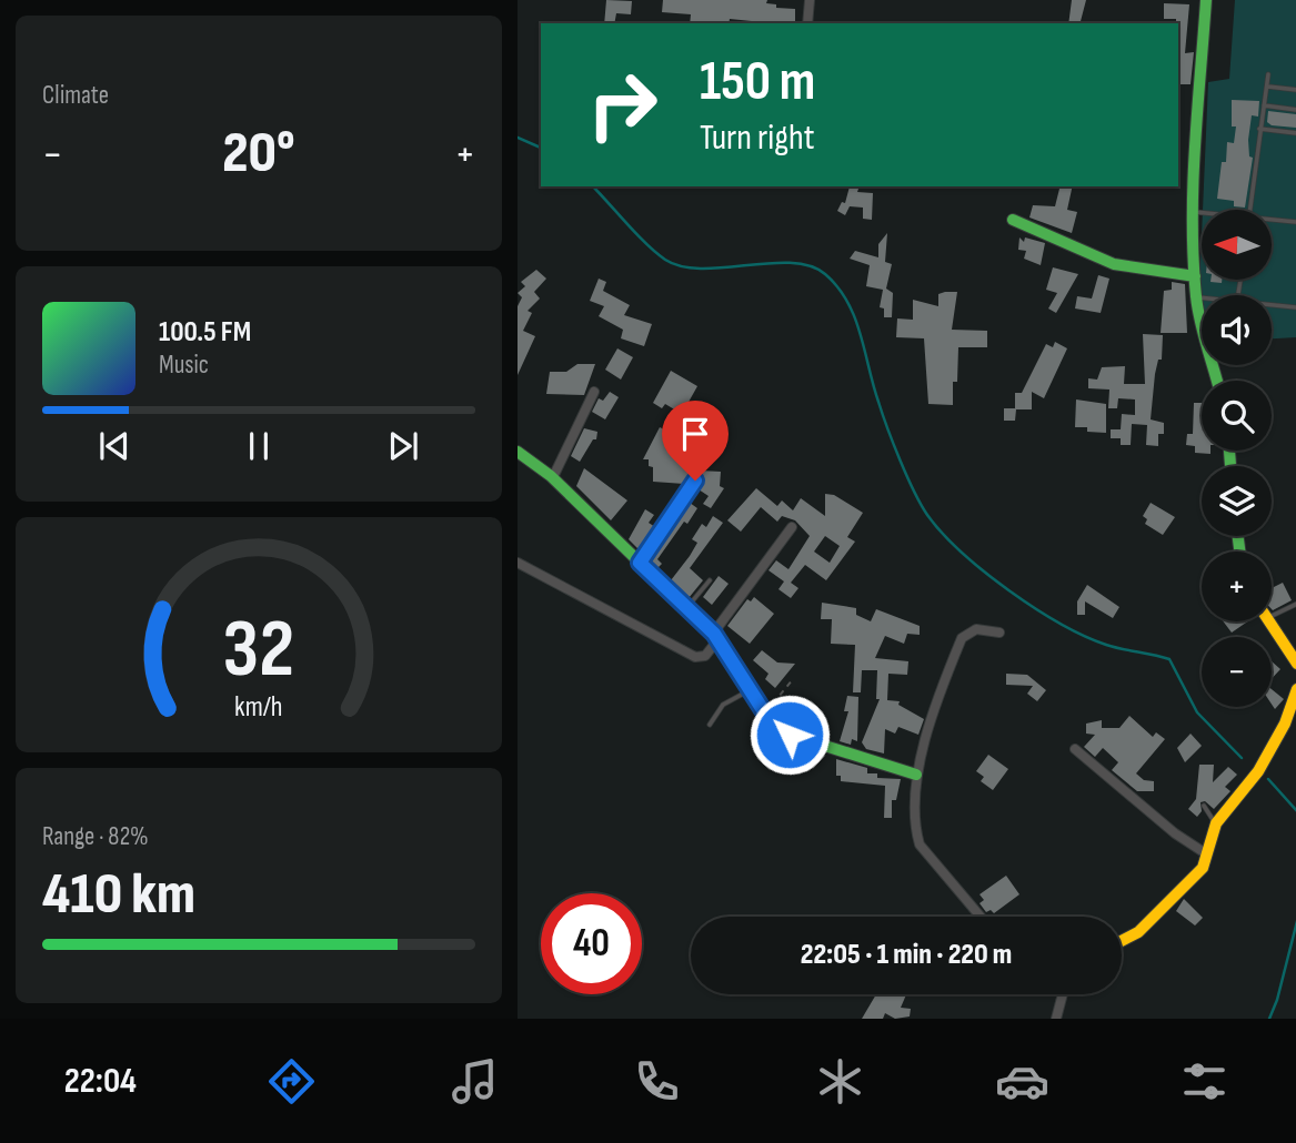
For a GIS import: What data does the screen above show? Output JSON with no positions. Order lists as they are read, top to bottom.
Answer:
{
  "north": "left",
  "page": {
    "tile": [
      "Climate",
      ["Range · 82%", "410 km"]
    ],
    "turn": ["150 m", "Turn right"],
    "heat": ["−", "20°", "+"],
    "map_buttons": ["+", "−"],
    "song": ["100.5 FM", "Music"],
    "limit": "40",
    "trip": "22:05 · 1 min · 220 m",
    "tabs": "22:04",
    "gauge": ["32", "km/h"]
  }
}
